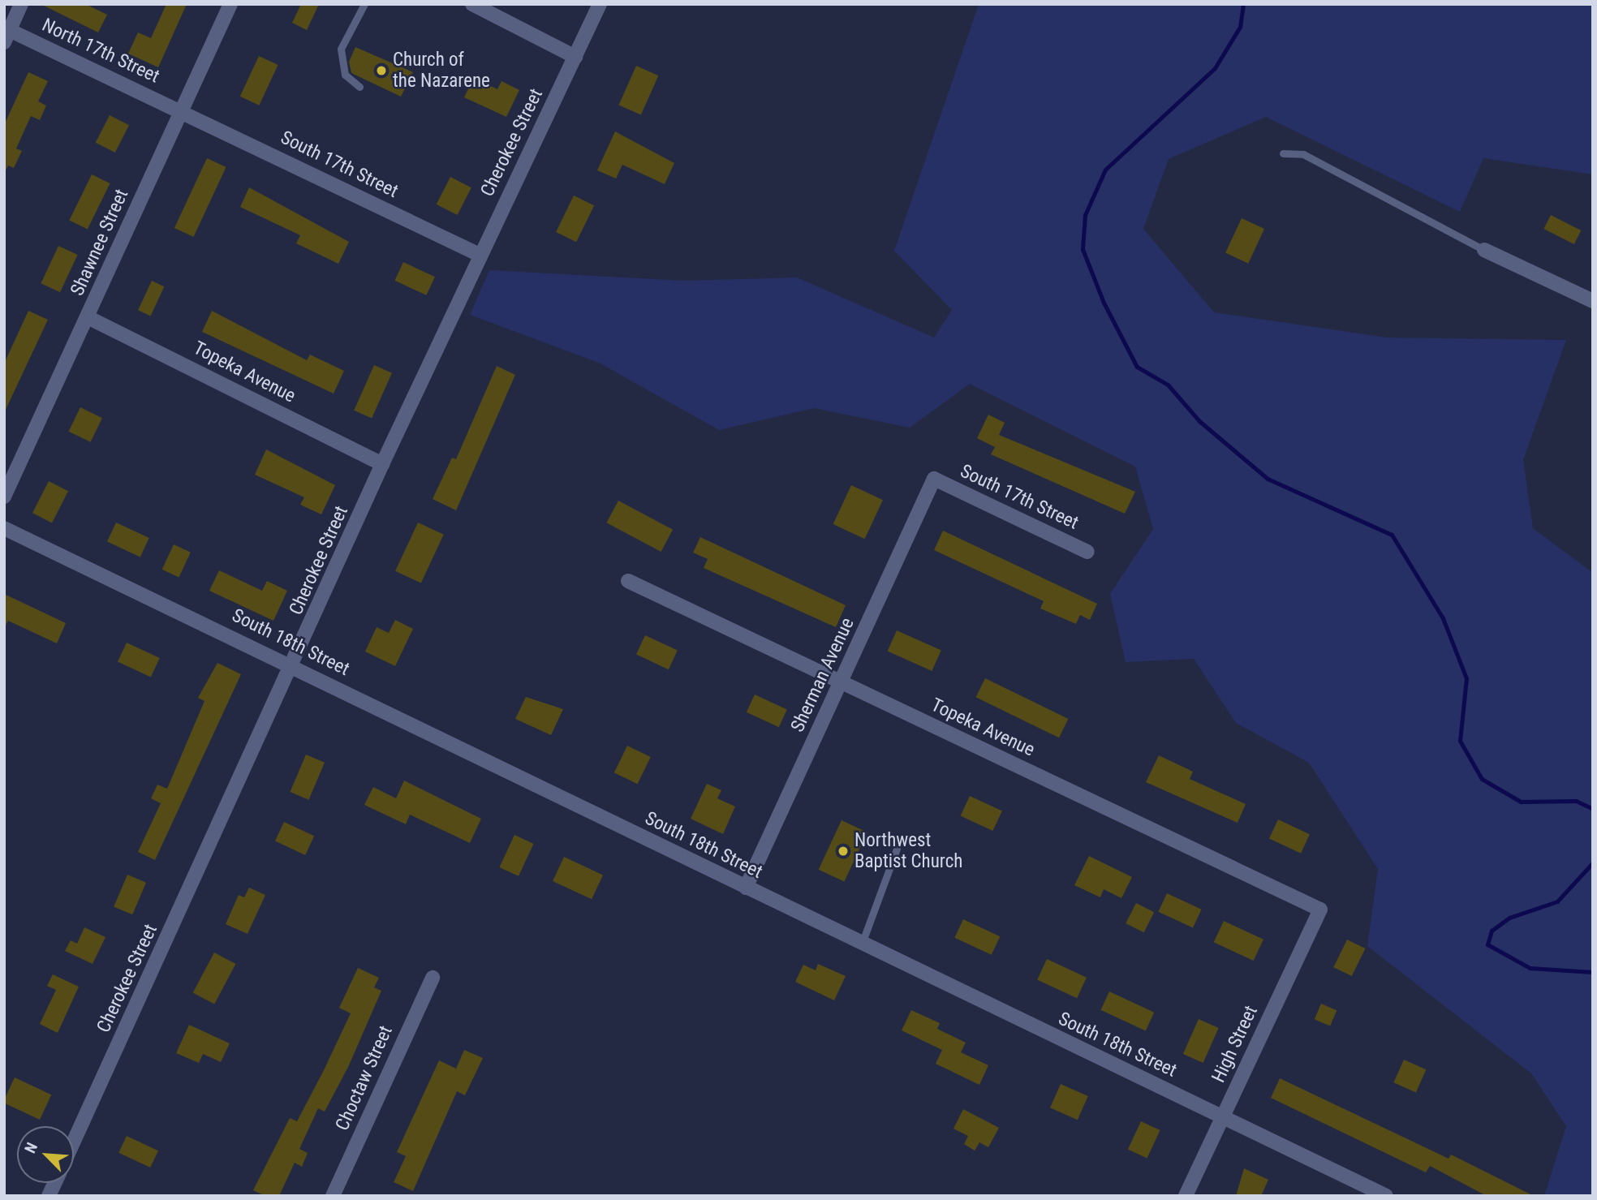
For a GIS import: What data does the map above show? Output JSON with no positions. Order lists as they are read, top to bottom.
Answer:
{
  "streets": {
    "street": [
      "North 17th Street",
      "Cherokee Street",
      "South 17th Street",
      "Shawnee Street",
      "Topeka Avenue",
      "South 18th Street",
      "Sherman Avenue",
      "High Street",
      "Choctaw Street"
    ]
  },
  "crossings": [
    ["North 17th Street", "South 17th Street"],
    ["North 17th Street", "Shawnee Street"],
    ["Cherokee Street", "South 17th Street"],
    ["Cherokee Street", "Topeka Avenue"],
    ["Cherokee Street", "South 18th Street"],
    ["South 17th Street", "Shawnee Street"],
    ["South 17th Street", "Sherman Avenue"],
    ["Shawnee Street", "Topeka Avenue"],
    ["Topeka Avenue", "Sherman Avenue"],
    ["Topeka Avenue", "High Street"],
    ["South 18th Street", "Sherman Avenue"],
    ["South 18th Street", "High Street"]
  ],
  "places": ["Church of the Nazarene", "Northwest Baptist Church"],
  "north": "top left"
}
